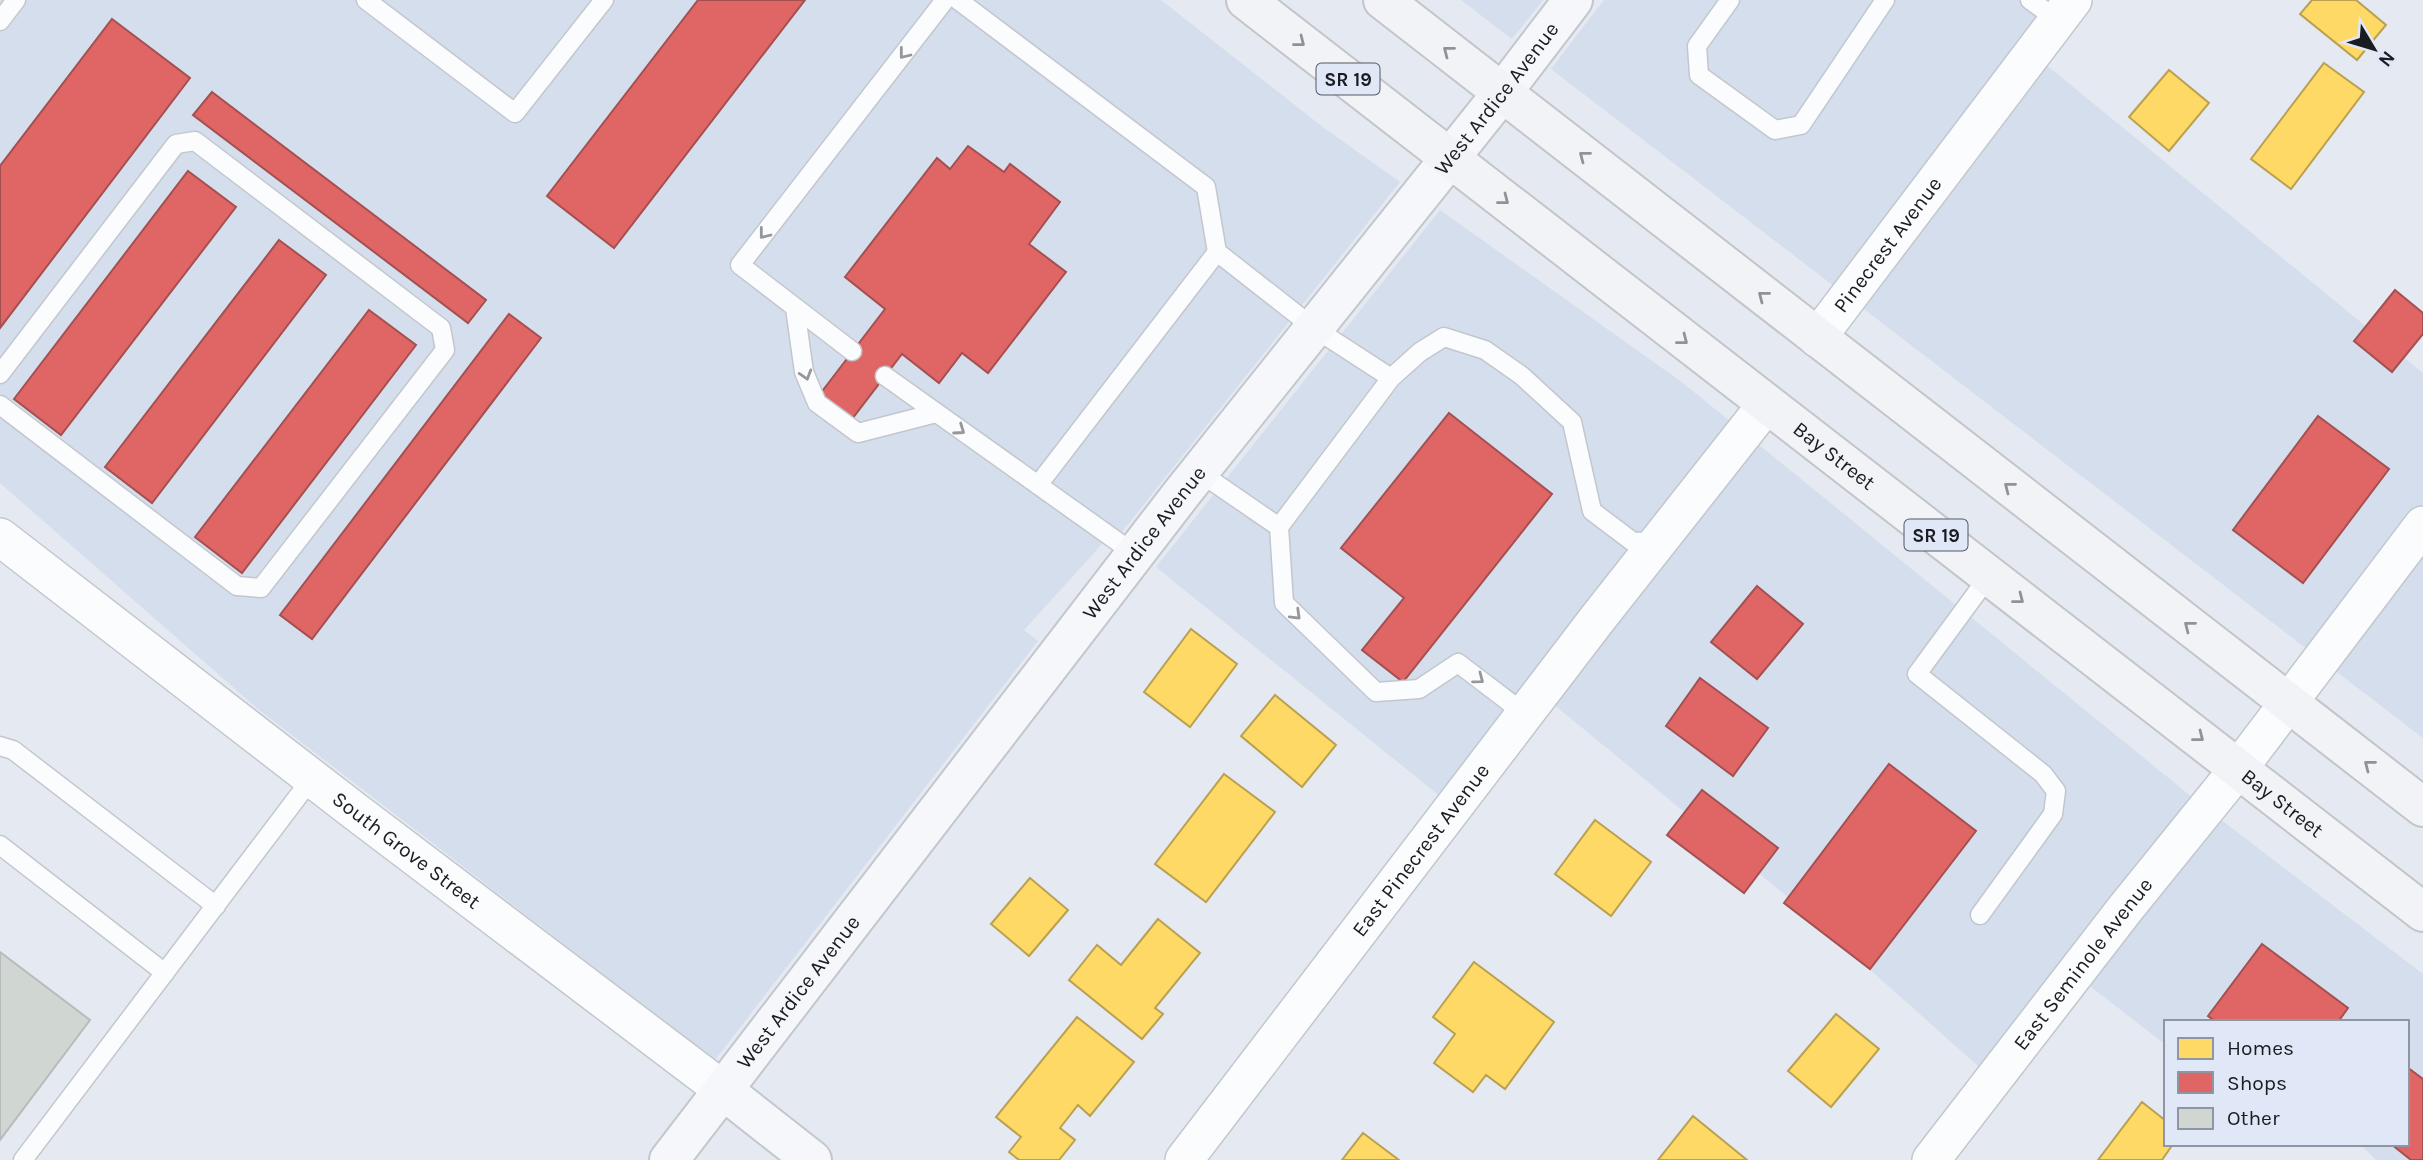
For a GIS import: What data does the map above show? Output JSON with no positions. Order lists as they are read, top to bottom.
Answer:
{
  "streets": {
    "main road": ["SR 19", "Bay Street"],
    "street": [
      "West Ardice Avenue",
      "Pinecrest Avenue",
      "East Pinecrest Avenue",
      "South Grove Street",
      "East Seminole Avenue"
    ]
  },
  "crossings": [
    ["West Ardice Avenue", "Bay Street"],
    ["West Ardice Avenue", "South Grove Street"],
    ["Bay Street", "East Seminole Avenue"]
  ],
  "legend": ["Homes", "Shops", "Other"],
  "north": "bottom right"
}
